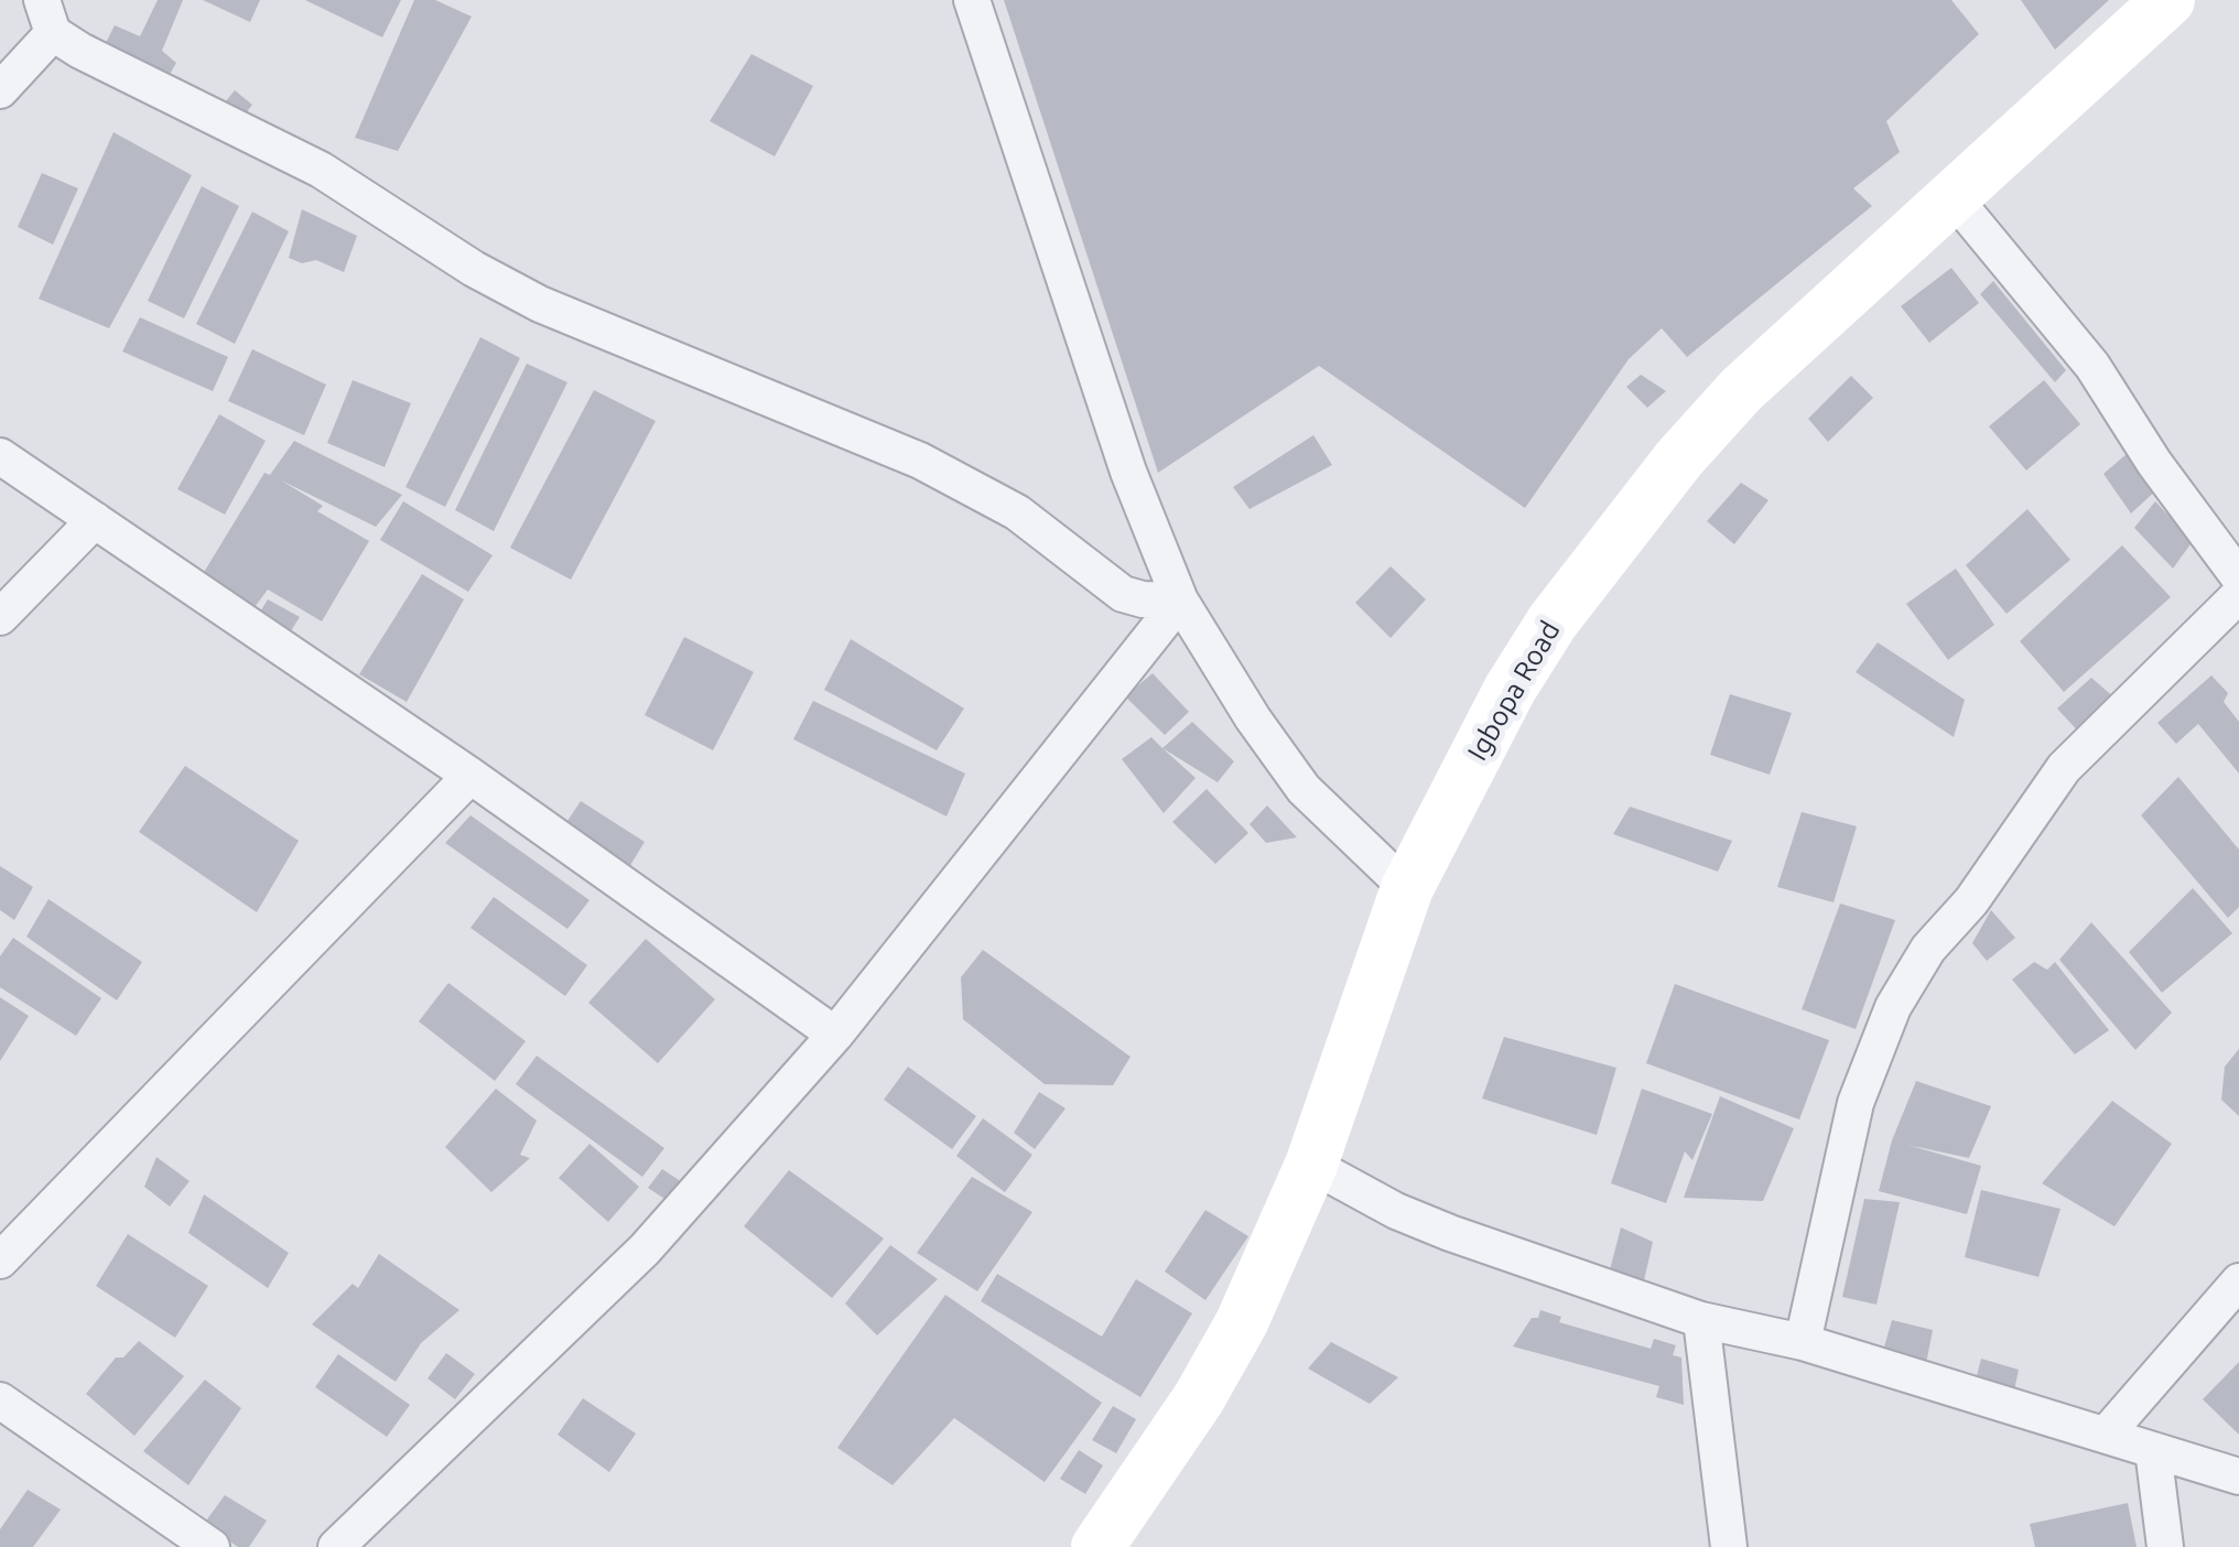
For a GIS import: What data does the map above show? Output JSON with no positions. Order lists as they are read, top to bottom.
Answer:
{
  "streets": {
    "street": ["Igbopa Road"]
  }
}
